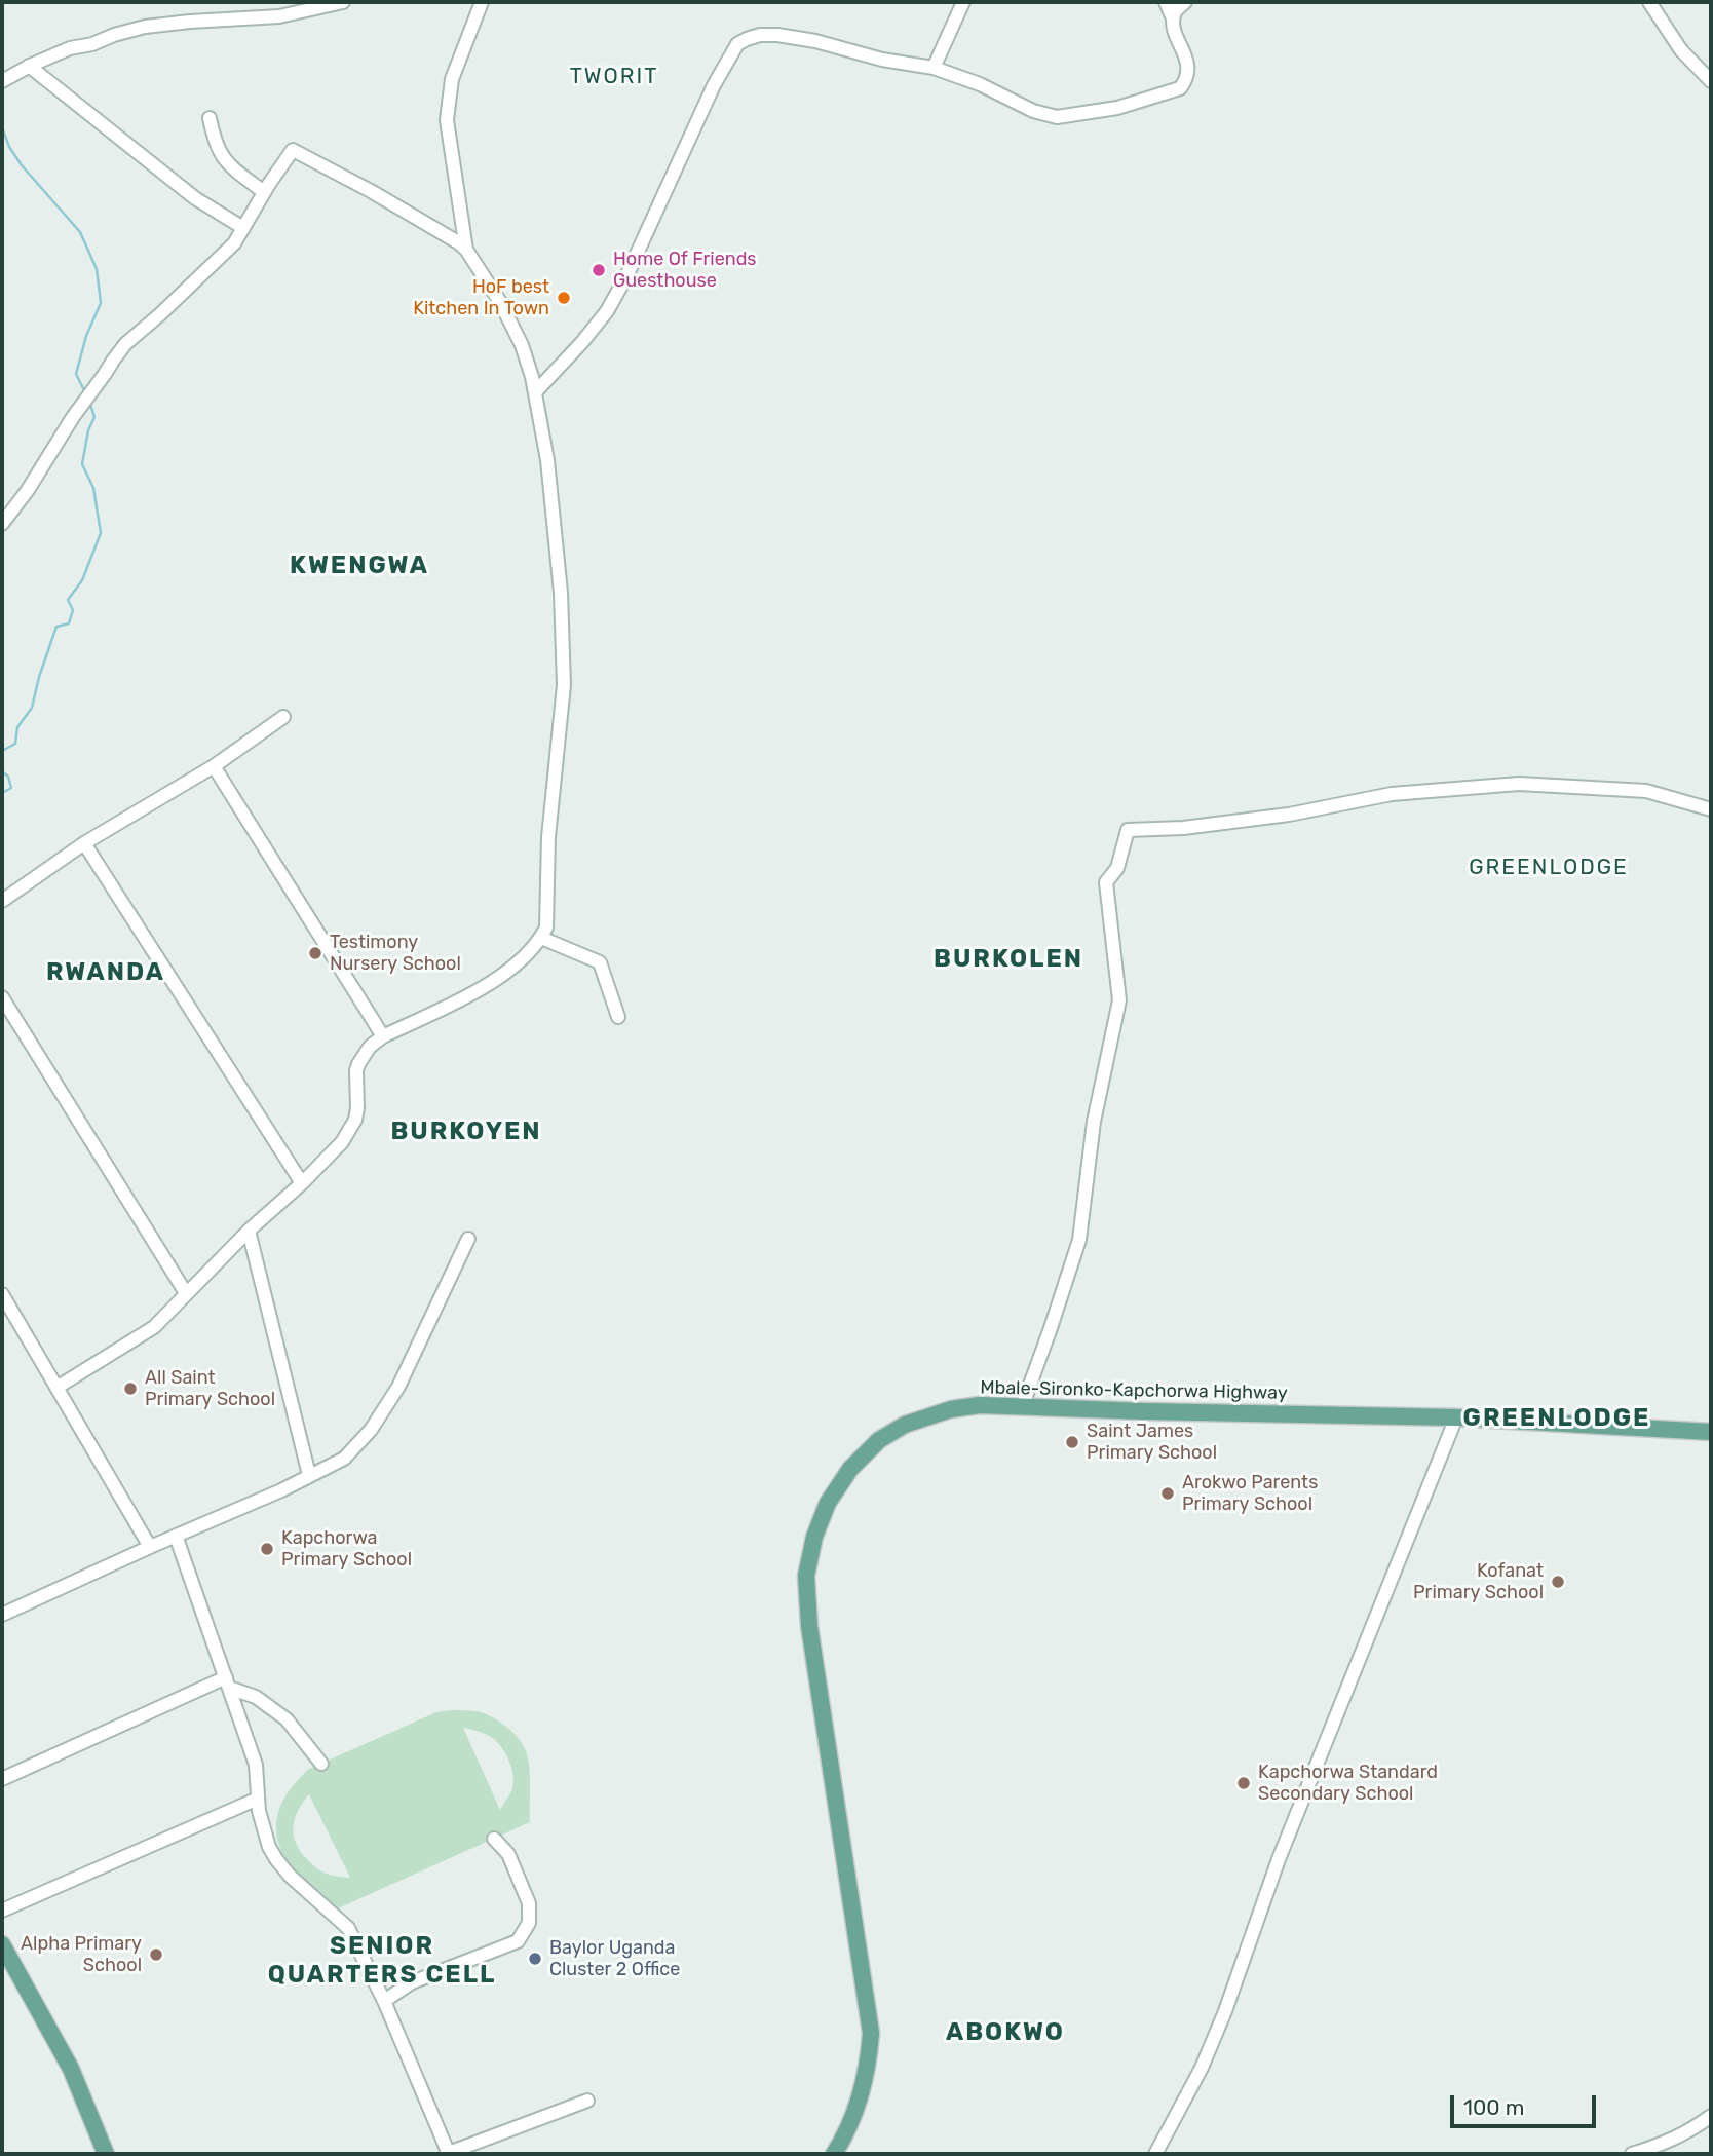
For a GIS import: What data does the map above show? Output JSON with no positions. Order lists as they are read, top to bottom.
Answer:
{
  "streets": {
    "main road": ["Mbale-Sironko-Kapchorwa Highway"]
  },
  "districts": [
    "TWORIT",
    "KWENGWA",
    "GREENLODGE",
    "BURKOLEN",
    "RWANDA",
    "BURKOYEN",
    "GREENLODGE",
    "SENIOR QUARTERS CELL",
    "ABOKWO"
  ],
  "places": [
    "Home Of Friends Guesthouse",
    "HoF best Kitchen In Town",
    "Testimony Nursery School",
    "All Saint Primary School",
    "Saint James Primary School",
    "Arokwo Parents Primary School",
    "Kapchorwa Primary School",
    "Kofanat Primary School",
    "Kapchorwa Standard Secondary School",
    "Alpha Primary School",
    "Baylor Uganda Cluster 2 Office"
  ],
  "scale_bar": "100 m"
}
